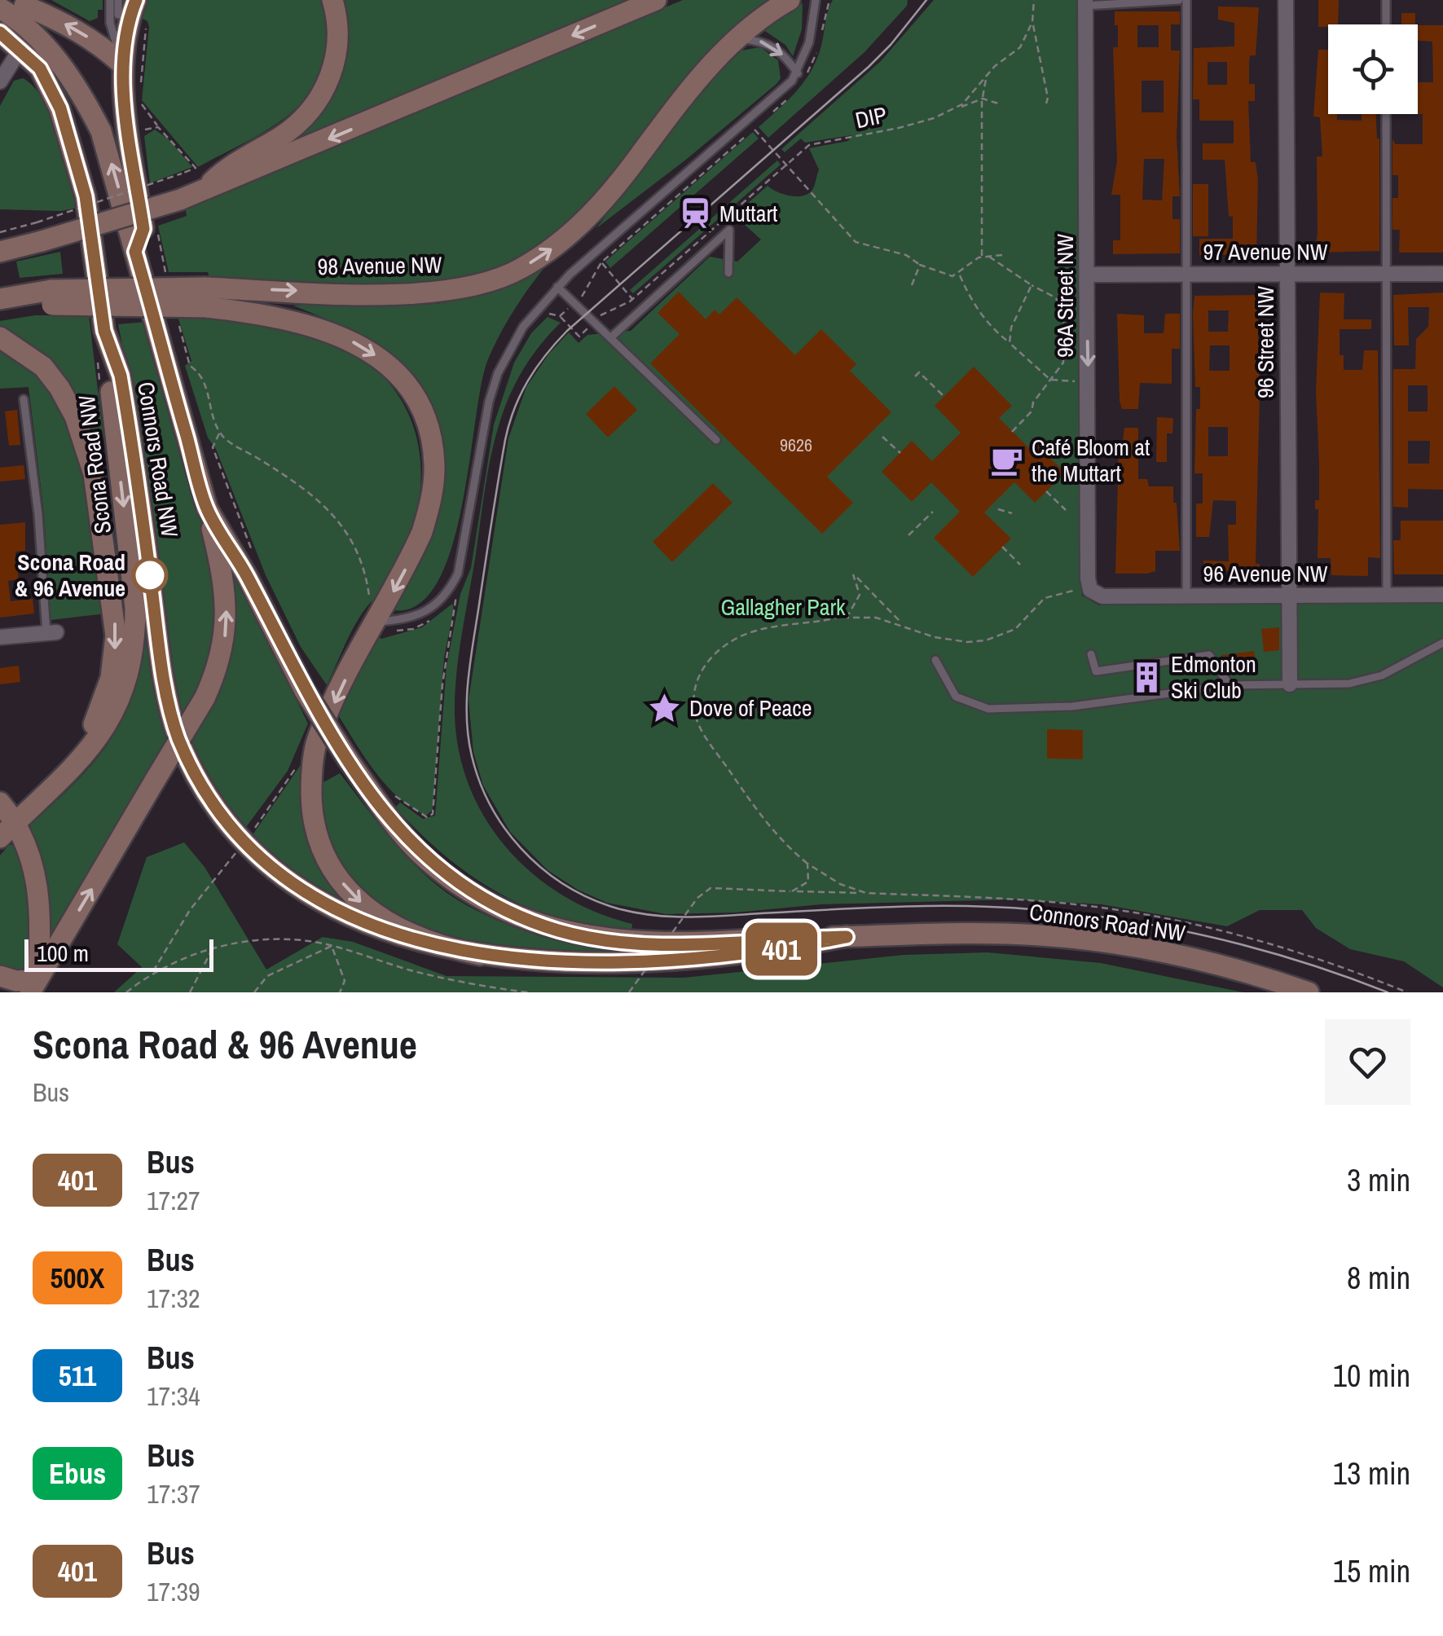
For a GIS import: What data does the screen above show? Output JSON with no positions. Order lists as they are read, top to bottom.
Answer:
{
  "streets": {
    "main road": ["98 Avenue NW", "Connors Road NW", "Scona Road NW"],
    "street": [
      "97 Avenue NW",
      "96A Street NW",
      "96 Street NW",
      "96 Avenue NW"
    ],
    "path": ["DIP"]
  },
  "crossings": [
    ["97 Avenue NW", "96A Street NW"],
    ["97 Avenue NW", "96 Street NW"],
    ["96A Street NW", "96 Avenue NW"],
    ["96 Street NW", "96 Avenue NW"],
    ["Connors Road NW", "Scona Road NW"]
  ],
  "parks": ["Gallagher Park"],
  "places": {
    "station": ["Muttart"],
    "cafe": ["Café Bloom at the Muttart"],
    "other": ["Scona Road & 96 Avenue"],
    "building": ["Edmonton Ski Club"],
    "place": ["Dove of Peace"]
  },
  "lines": ["bus line 401"],
  "house_numbers": ["9626"],
  "scale_bar": "100 m",
  "page": {
    "on_map": "401",
    "scale": "100 m",
    "heading": ["Scona Road & 96 Avenue", "Bus"],
    "list": [
      {
        "mark": "401",
        "name": "Bus",
        "note": "17:27",
        "value": "3 min"
      },
      {
        "mark": "500X",
        "name": "Bus",
        "note": "17:32",
        "value": "8 min"
      },
      {
        "mark": "511",
        "name": "Bus",
        "note": "17:34",
        "value": "10 min"
      },
      {
        "mark": "Ebus",
        "name": "Bus",
        "note": "17:37",
        "value": "13 min"
      },
      {
        "mark": "401",
        "name": "Bus",
        "note": "17:39",
        "value": "15 min"
      }
    ]
  }
}
